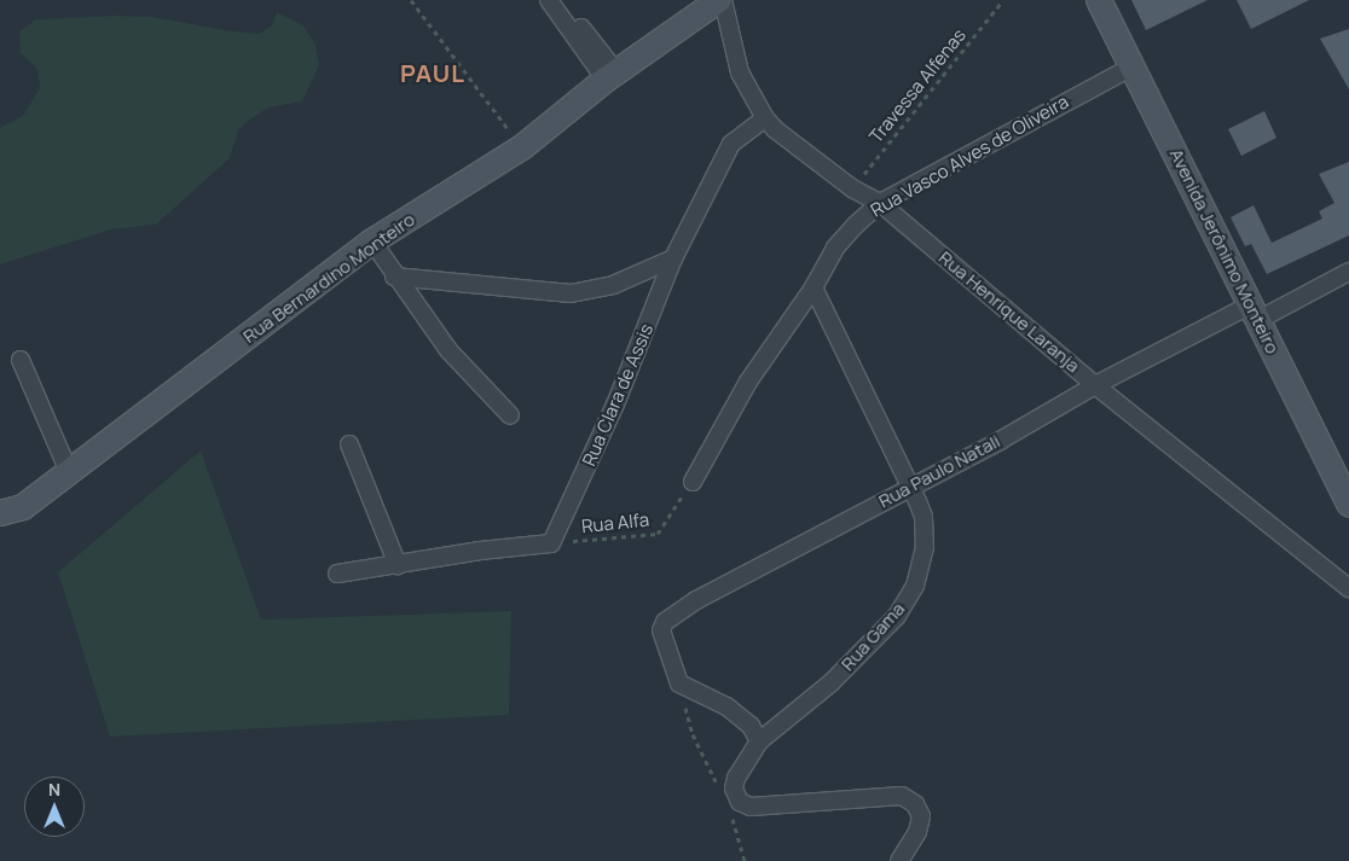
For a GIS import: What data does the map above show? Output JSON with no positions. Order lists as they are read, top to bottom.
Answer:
{
  "streets": {
    "street": [
      "Rua Vasco Alves de Oliveira",
      "Avenida Jerônimo Monteiro",
      "Rua Bernardino Monteiro",
      "Rua Henrique Laranja",
      "Rua Clara de Assis",
      "Rua Paulo Natali",
      "Rua Gama"
    ],
    "path": ["Travessa Alfenas", "Rua Alfa"]
  },
  "crossings": [
    ["Travessa Alfenas", "Rua Henrique Laranja"],
    ["Rua Vasco Alves de Oliveira", "Avenida Jerônimo Monteiro"],
    ["Rua Vasco Alves de Oliveira", "Rua Henrique Laranja"],
    ["Rua Vasco Alves de Oliveira", "Rua Alfa"],
    ["Rua Vasco Alves de Oliveira", "Rua Gama"],
    ["Avenida Jerônimo Monteiro", "Rua Paulo Natali"],
    ["Rua Bernardino Monteiro", "Rua Henrique Laranja"],
    ["Rua Henrique Laranja", "Rua Clara de Assis"],
    ["Rua Henrique Laranja", "Rua Paulo Natali"],
    ["Rua Clara de Assis", "Rua Alfa"],
    ["Rua Paulo Natali", "Rua Gama"]
  ],
  "districts": ["PAUL"],
  "north": "top"
}
